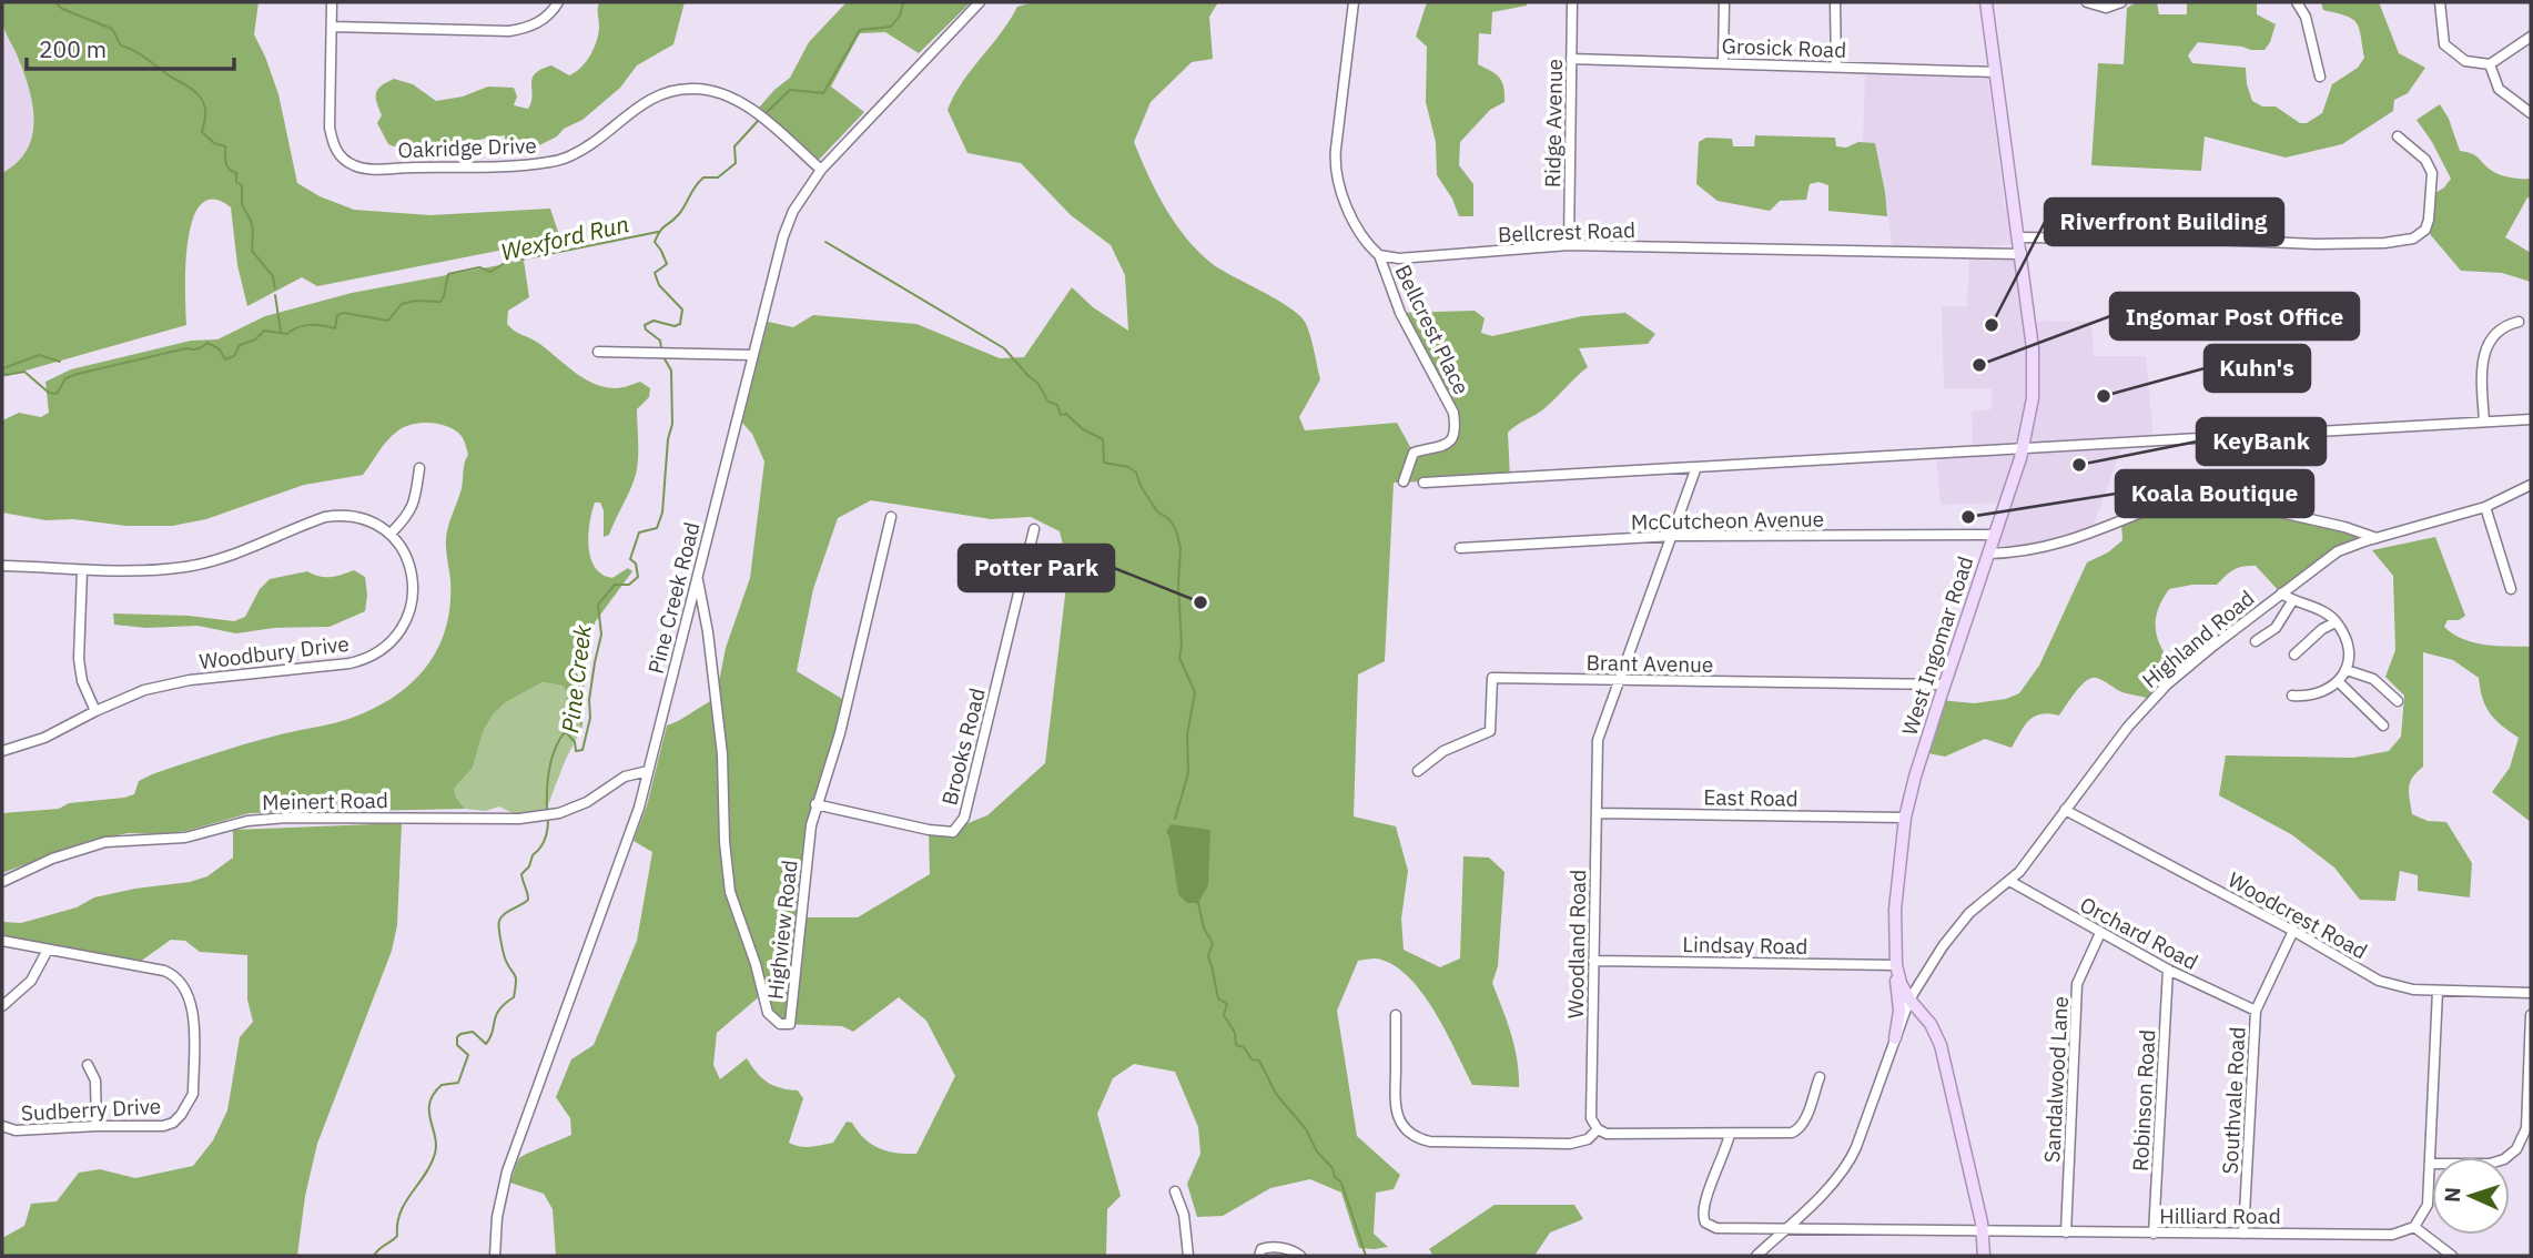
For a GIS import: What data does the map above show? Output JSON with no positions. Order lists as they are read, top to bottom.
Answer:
{
  "streets": {
    "main road": ["West Ingomar Road"],
    "street": [
      "Grosick Road",
      "Ridge Avenue",
      "Oakridge Drive",
      "Bellcrest Road",
      "Bellcrest Place",
      "McCutcheon Avenue",
      "Pine Creek Road",
      "Highland Road",
      "Woodbury Drive",
      "Brant Avenue",
      "Brooks Road",
      "East Road",
      "Meinert Road",
      "Woodcrest Road",
      "Highview Road",
      "Orchard Road",
      "Woodland Road",
      "Lindsay Road",
      "Sandalwood Lane",
      "Robinson Road",
      "Southvale Road",
      "Sudberry Drive",
      "Hilliard Road"
    ]
  },
  "crossings": [
    ["Grosick Road", "Ridge Avenue"],
    ["Grosick Road", "West Ingomar Road"],
    ["Ridge Avenue", "Bellcrest Road"],
    ["Oakridge Drive", "Pine Creek Road"],
    ["Bellcrest Road", "Bellcrest Place"],
    ["Bellcrest Road", "West Ingomar Road"],
    ["McCutcheon Avenue", "West Ingomar Road"],
    ["McCutcheon Avenue", "Woodland Road"],
    ["Pine Creek Road", "Meinert Road"],
    ["Pine Creek Road", "Highview Road"],
    ["Highland Road", "West Ingomar Road"],
    ["Highland Road", "Woodcrest Road"],
    ["Highland Road", "Orchard Road"],
    ["West Ingomar Road", "Brant Avenue"],
    ["West Ingomar Road", "East Road"],
    ["West Ingomar Road", "Lindsay Road"],
    ["West Ingomar Road", "Hilliard Road"],
    ["Brant Avenue", "Woodland Road"],
    ["Brooks Road", "Highview Road"],
    ["East Road", "Woodland Road"],
    ["Woodcrest Road", "Southvale Road"],
    ["Orchard Road", "Sandalwood Lane"],
    ["Orchard Road", "Robinson Road"],
    ["Orchard Road", "Southvale Road"],
    ["Woodland Road", "Lindsay Road"],
    ["Sandalwood Lane", "Hilliard Road"],
    ["Robinson Road", "Hilliard Road"],
    ["Southvale Road", "Hilliard Road"]
  ],
  "water": ["Wexford Run", "Pine Creek"],
  "places": [
    "Riverfront Building",
    "Ingomar Post Office",
    "Kuhn's",
    "KeyBank",
    "Koala Boutique",
    "Potter Park"
  ],
  "scale_bar": "200 m",
  "north": "left"
}
